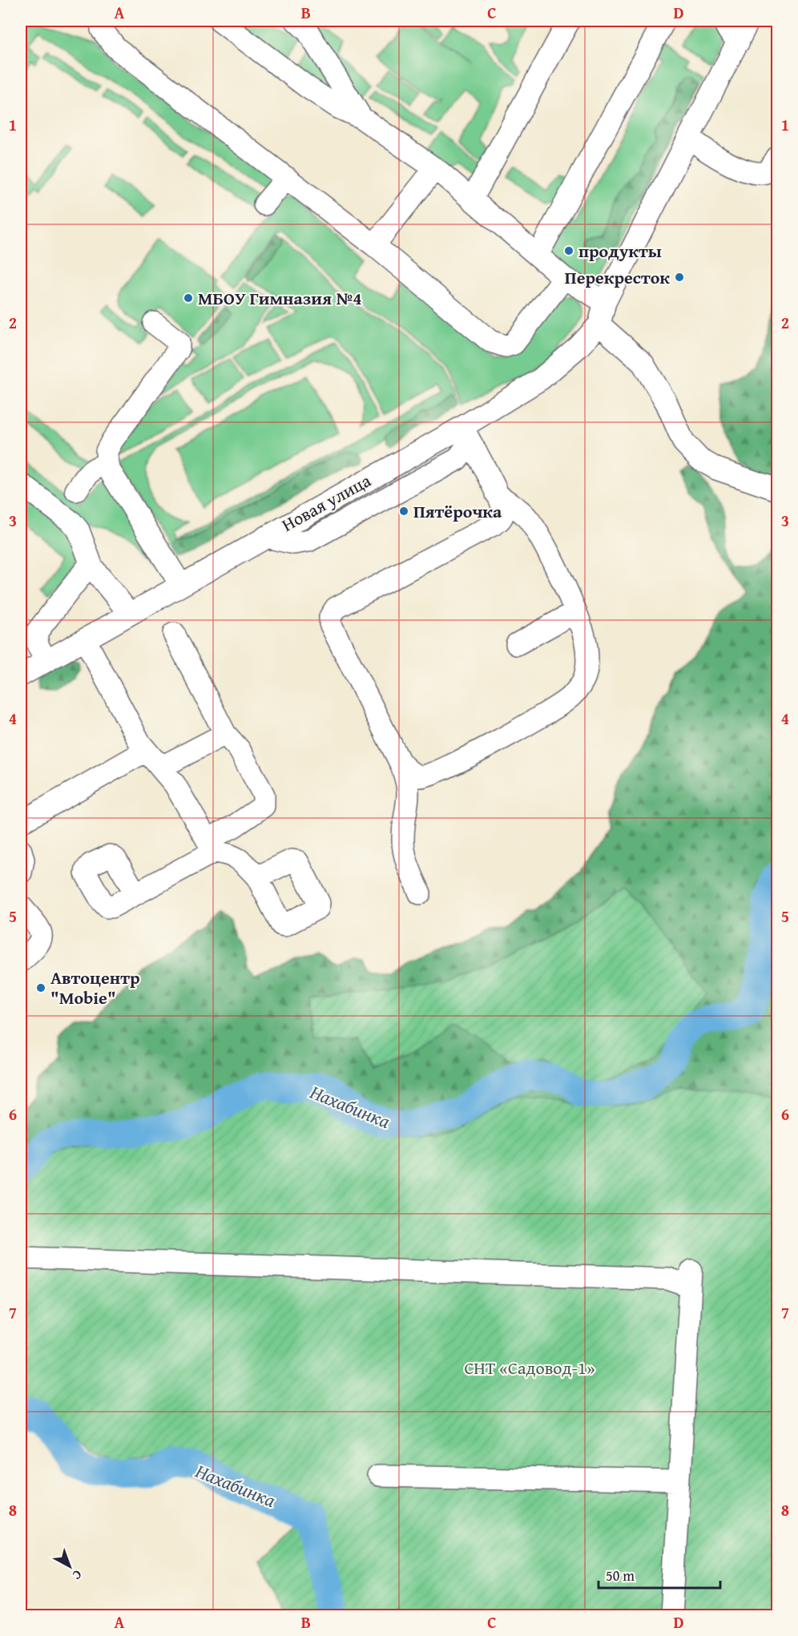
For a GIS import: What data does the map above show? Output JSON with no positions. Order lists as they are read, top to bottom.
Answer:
{
  "streets": {
    "street": ["Новая улица"]
  },
  "water": ["Нахабинка"],
  "parks": ["СНТ «Садовод-1»"],
  "places": [
    "продукты",
    "Перекресток",
    "МБОУ Гимназия №4",
    "Пятёрочка",
    "Автоцентр \"Mobie\""
  ],
  "scale_bar": "50 m",
  "north": "bottom right",
  "grid": {
    "columns": [
      "A",
      "B",
      "C",
      "D"
    ],
    "rows": [
      "1",
      "2",
      "3",
      "4",
      "5",
      "6",
      "7",
      "8"
    ]
  }
}
